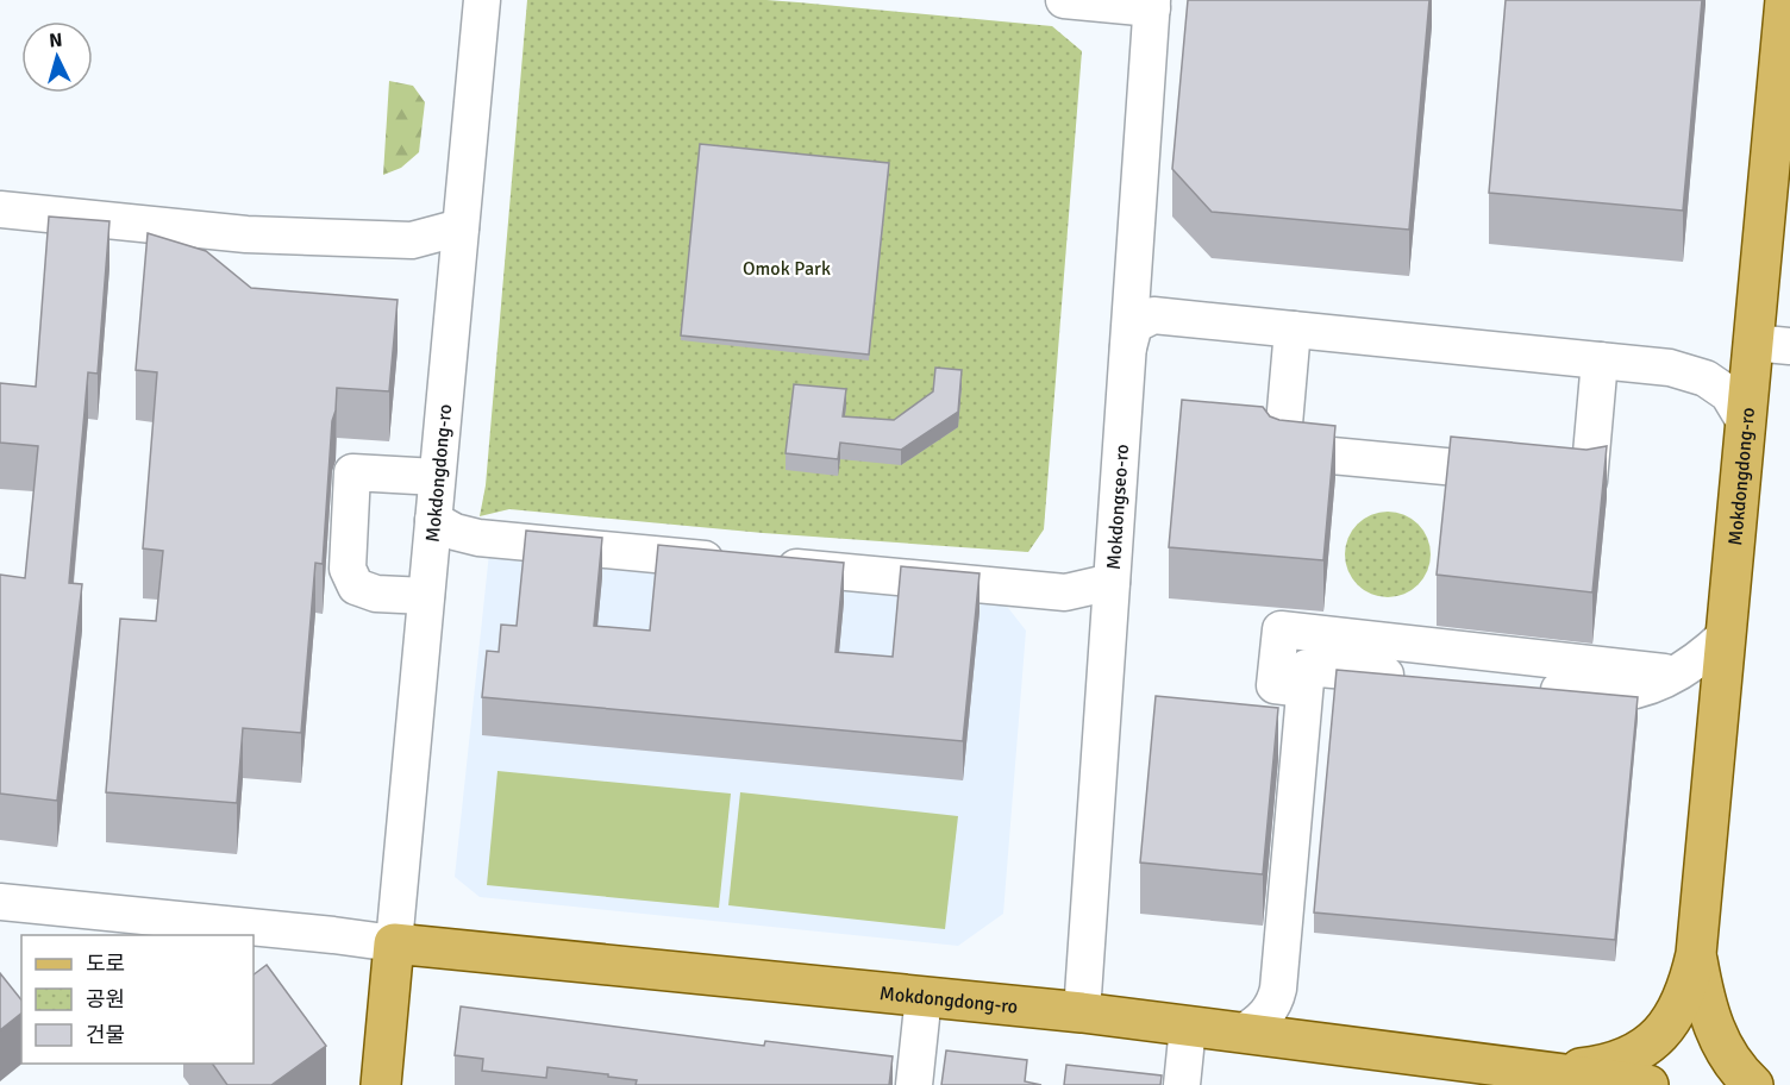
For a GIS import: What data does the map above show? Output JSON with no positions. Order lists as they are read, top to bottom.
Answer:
{
  "streets": {
    "main road": ["Mokdongdong-ro"],
    "street": ["Mokdongseo-ro"]
  },
  "crossings": [
    ["Mokdongdong-ro", "Mokdongseo-ro"]
  ],
  "parks": ["Omok Park"],
  "legend": ["도로", "공원", "건물"],
  "north": "top"
}
